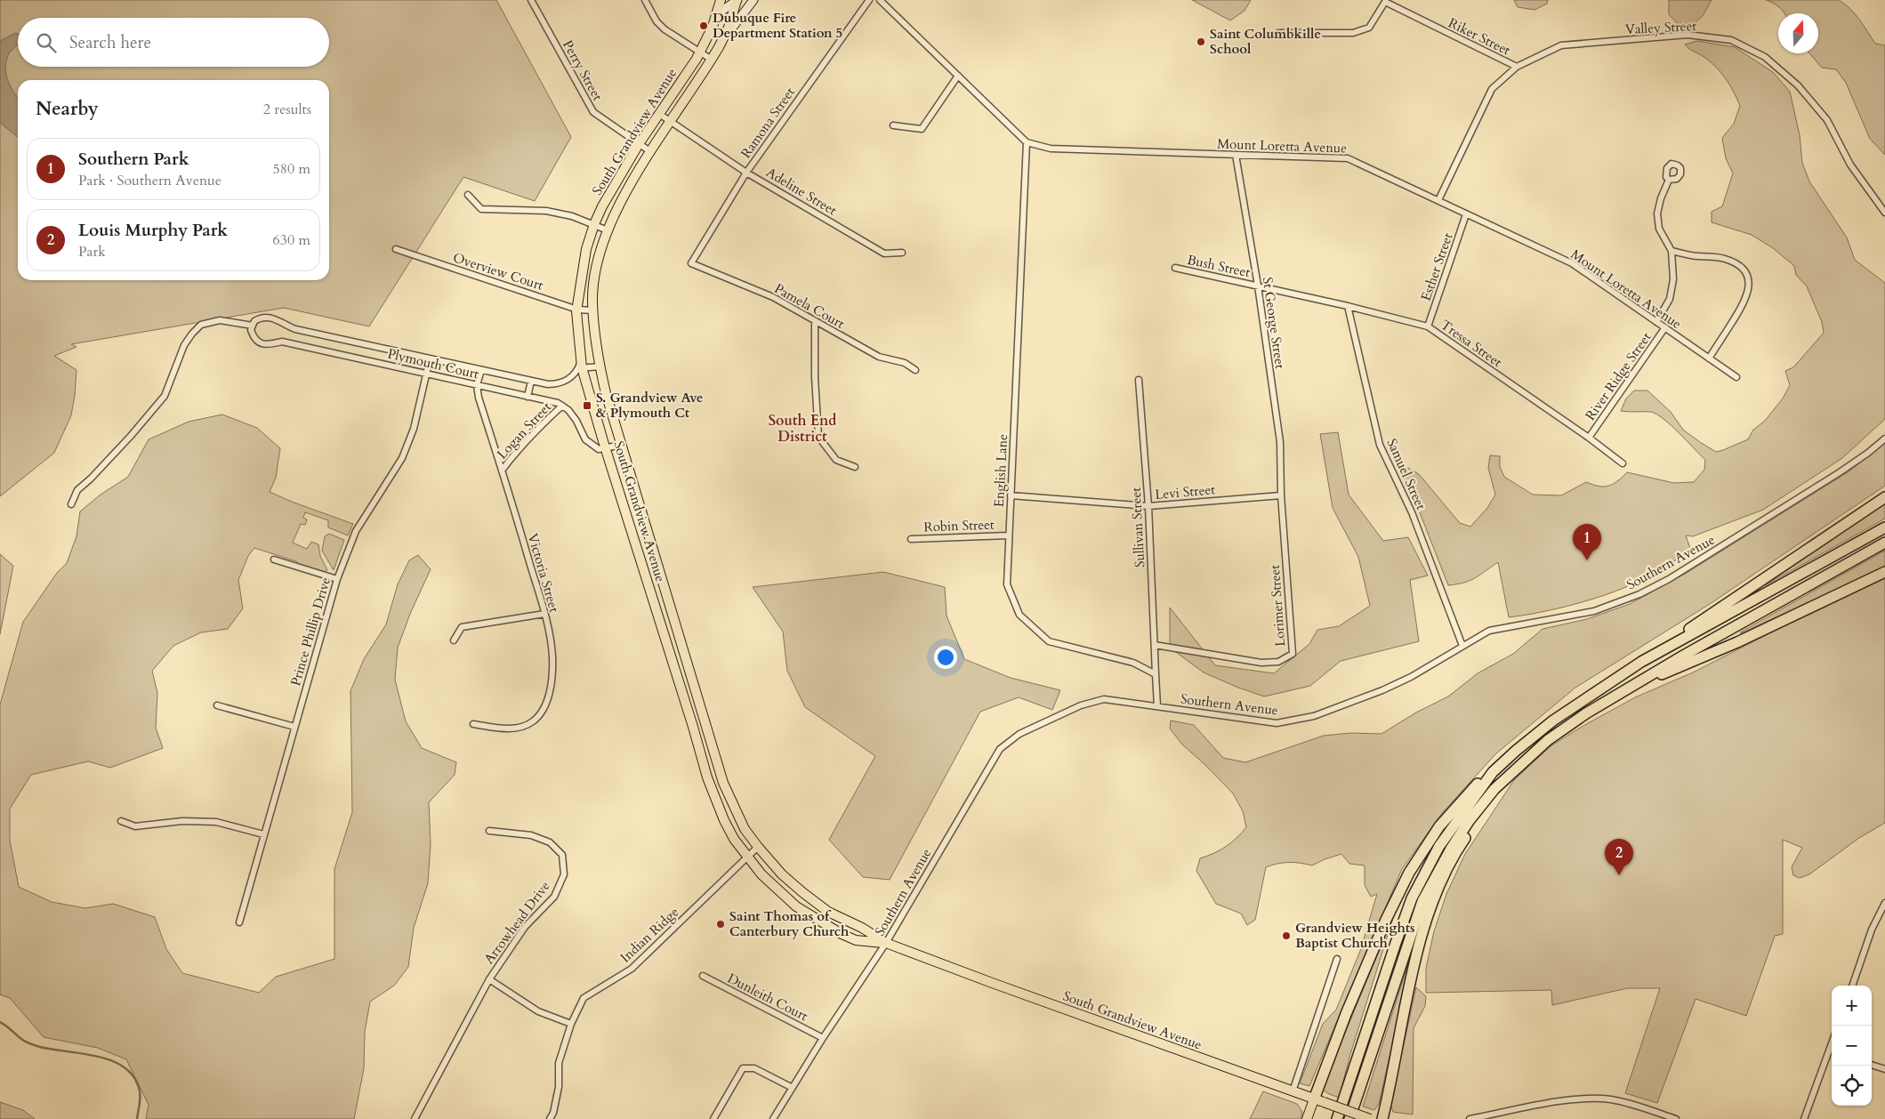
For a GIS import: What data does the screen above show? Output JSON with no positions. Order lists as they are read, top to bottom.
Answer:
{
  "streets": {
    "main road": ["South Grandview Avenue"],
    "street": [
      "Valley Street",
      "Riker Street",
      "Perry Street",
      "Ramona Street",
      "Mount Loretta Avenue",
      "Adeline Street",
      "Bush Street",
      "Esther Street",
      "Overview Court",
      "Pamela Court",
      "St George Street",
      "Tressa Street",
      "Plymouth Court",
      "River Ridge Street",
      "Logan Street",
      "English Lane",
      "Samuel Street",
      "Levi Street",
      "Robin Street",
      "Sullivan Street",
      "Southern Avenue",
      "Victoria Street",
      "Lorimer Street",
      "Prince Phillip Drive",
      "Arrowhead Drive",
      "Indian Ridge",
      "Dunleith Court"
    ]
  },
  "crossings": [
    ["Valley Street", "Riker Street"],
    ["Valley Street", "Mount Loretta Avenue"],
    ["Perry Street", "South Grandview Avenue"],
    ["Ramona Street", "Adeline Street"],
    ["Ramona Street", "Pamela Court"],
    ["South Grandview Avenue", "Adeline Street"],
    ["South Grandview Avenue", "Overview Court"],
    ["South Grandview Avenue", "Plymouth Court"],
    ["South Grandview Avenue", "Southern Avenue"],
    ["South Grandview Avenue", "Indian Ridge"],
    ["Mount Loretta Avenue", "Esther Street"],
    ["Mount Loretta Avenue", "St George Street"],
    ["Mount Loretta Avenue", "River Ridge Street"],
    ["Mount Loretta Avenue", "English Lane"],
    ["Bush Street", "St George Street"],
    ["Bush Street", "Tressa Street"],
    ["Esther Street", "Tressa Street"],
    ["St George Street", "Tressa Street"],
    ["St George Street", "Levi Street"],
    ["St George Street", "Lorimer Street"],
    ["Tressa Street", "River Ridge Street"],
    ["Tressa Street", "Samuel Street"],
    ["Plymouth Court", "Logan Street"],
    ["Plymouth Court", "Victoria Street"],
    ["Plymouth Court", "Prince Phillip Drive"],
    ["Logan Street", "Victoria Street"],
    ["English Lane", "Levi Street"],
    ["English Lane", "Robin Street"],
    ["English Lane", "Sullivan Street"],
    ["Samuel Street", "Southern Avenue"],
    ["Levi Street", "Sullivan Street"],
    ["Levi Street", "Lorimer Street"],
    ["Sullivan Street", "Lorimer Street"],
    ["Southern Avenue", "Dunleith Court"]
  ],
  "districts": ["South End District"],
  "places": {
    "other": [
      "Dubuque Fire Department Station 5",
      "Saint Columbkille School",
      "Saint Thomas of Canterbury Church",
      "Grandview Heights Baptist Church"
    ],
    "transit": ["S. Grandview Ave & Plymouth Ct"]
  },
  "north": "top",
  "page": {
    "search": "Search here",
    "heading": ["Nearby", "2 results"],
    "list": [
      {
        "mark": "1",
        "name": "Southern Park",
        "note": "Park · Southern Avenue",
        "value": "580 m"
      },
      {
        "mark": "2",
        "name": "Louis Murphy Park",
        "note": "Park",
        "value": "630 m"
      }
    ],
    "pins": ["1", "2"],
    "map_buttons": ["+", "−"]
  }
}
